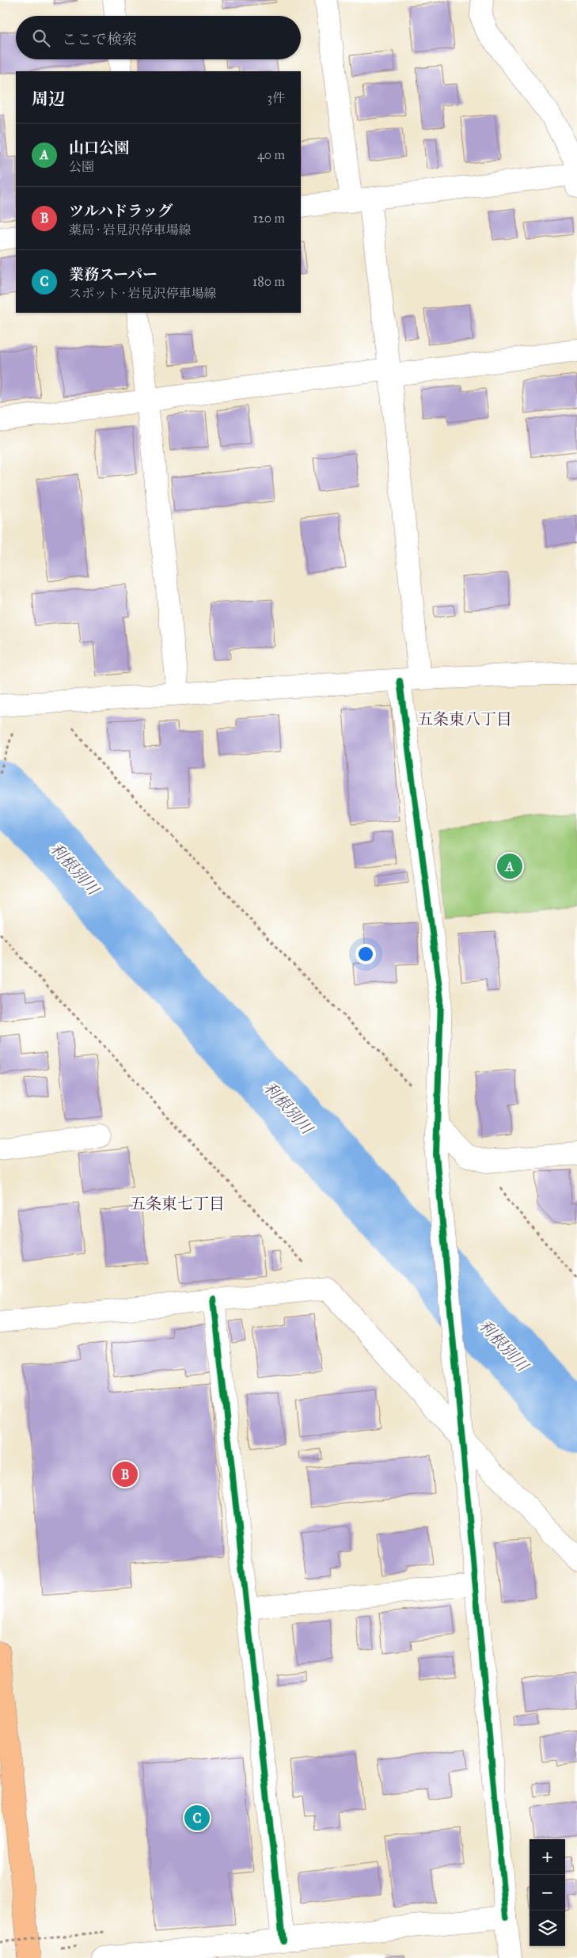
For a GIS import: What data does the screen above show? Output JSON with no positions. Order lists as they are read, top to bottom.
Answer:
{
  "districts": ["五条東八丁目", "五条東七丁目"],
  "water": ["利根別川"],
  "page": {
    "search": "ここで検索",
    "heading": ["周辺", "3件"],
    "list": [
      {
        "mark": "A",
        "name": "山口公園",
        "note": "公園",
        "value": "40 m"
      },
      {
        "mark": "B",
        "name": "ツルハドラッグ",
        "note": "薬局 · 岩見沢停車場線",
        "value": "120 m"
      },
      {
        "mark": "C",
        "name": "業務スーパー",
        "note": "スポット · 岩見沢停車場線",
        "value": "180 m"
      }
    ],
    "pins": ["A", "B", "C"],
    "map_buttons": ["+", "−"]
  }
}
